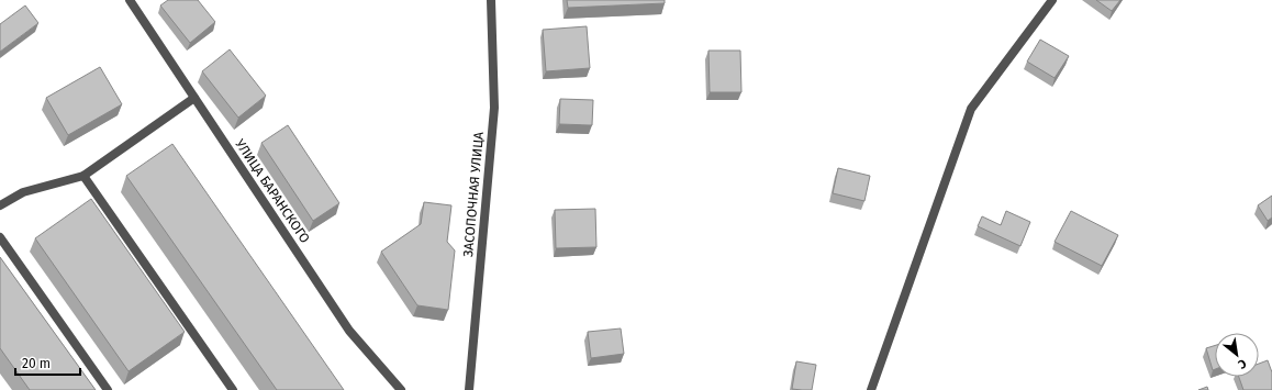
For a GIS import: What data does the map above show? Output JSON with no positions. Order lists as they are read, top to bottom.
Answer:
{
  "streets": {
    "street": ["УЛИЦА БАРАНСКОГО", "ЗАСОПОЧНАЯ УЛИЦА"]
  },
  "scale_bar": "20 m",
  "north": "bottom right"
}
